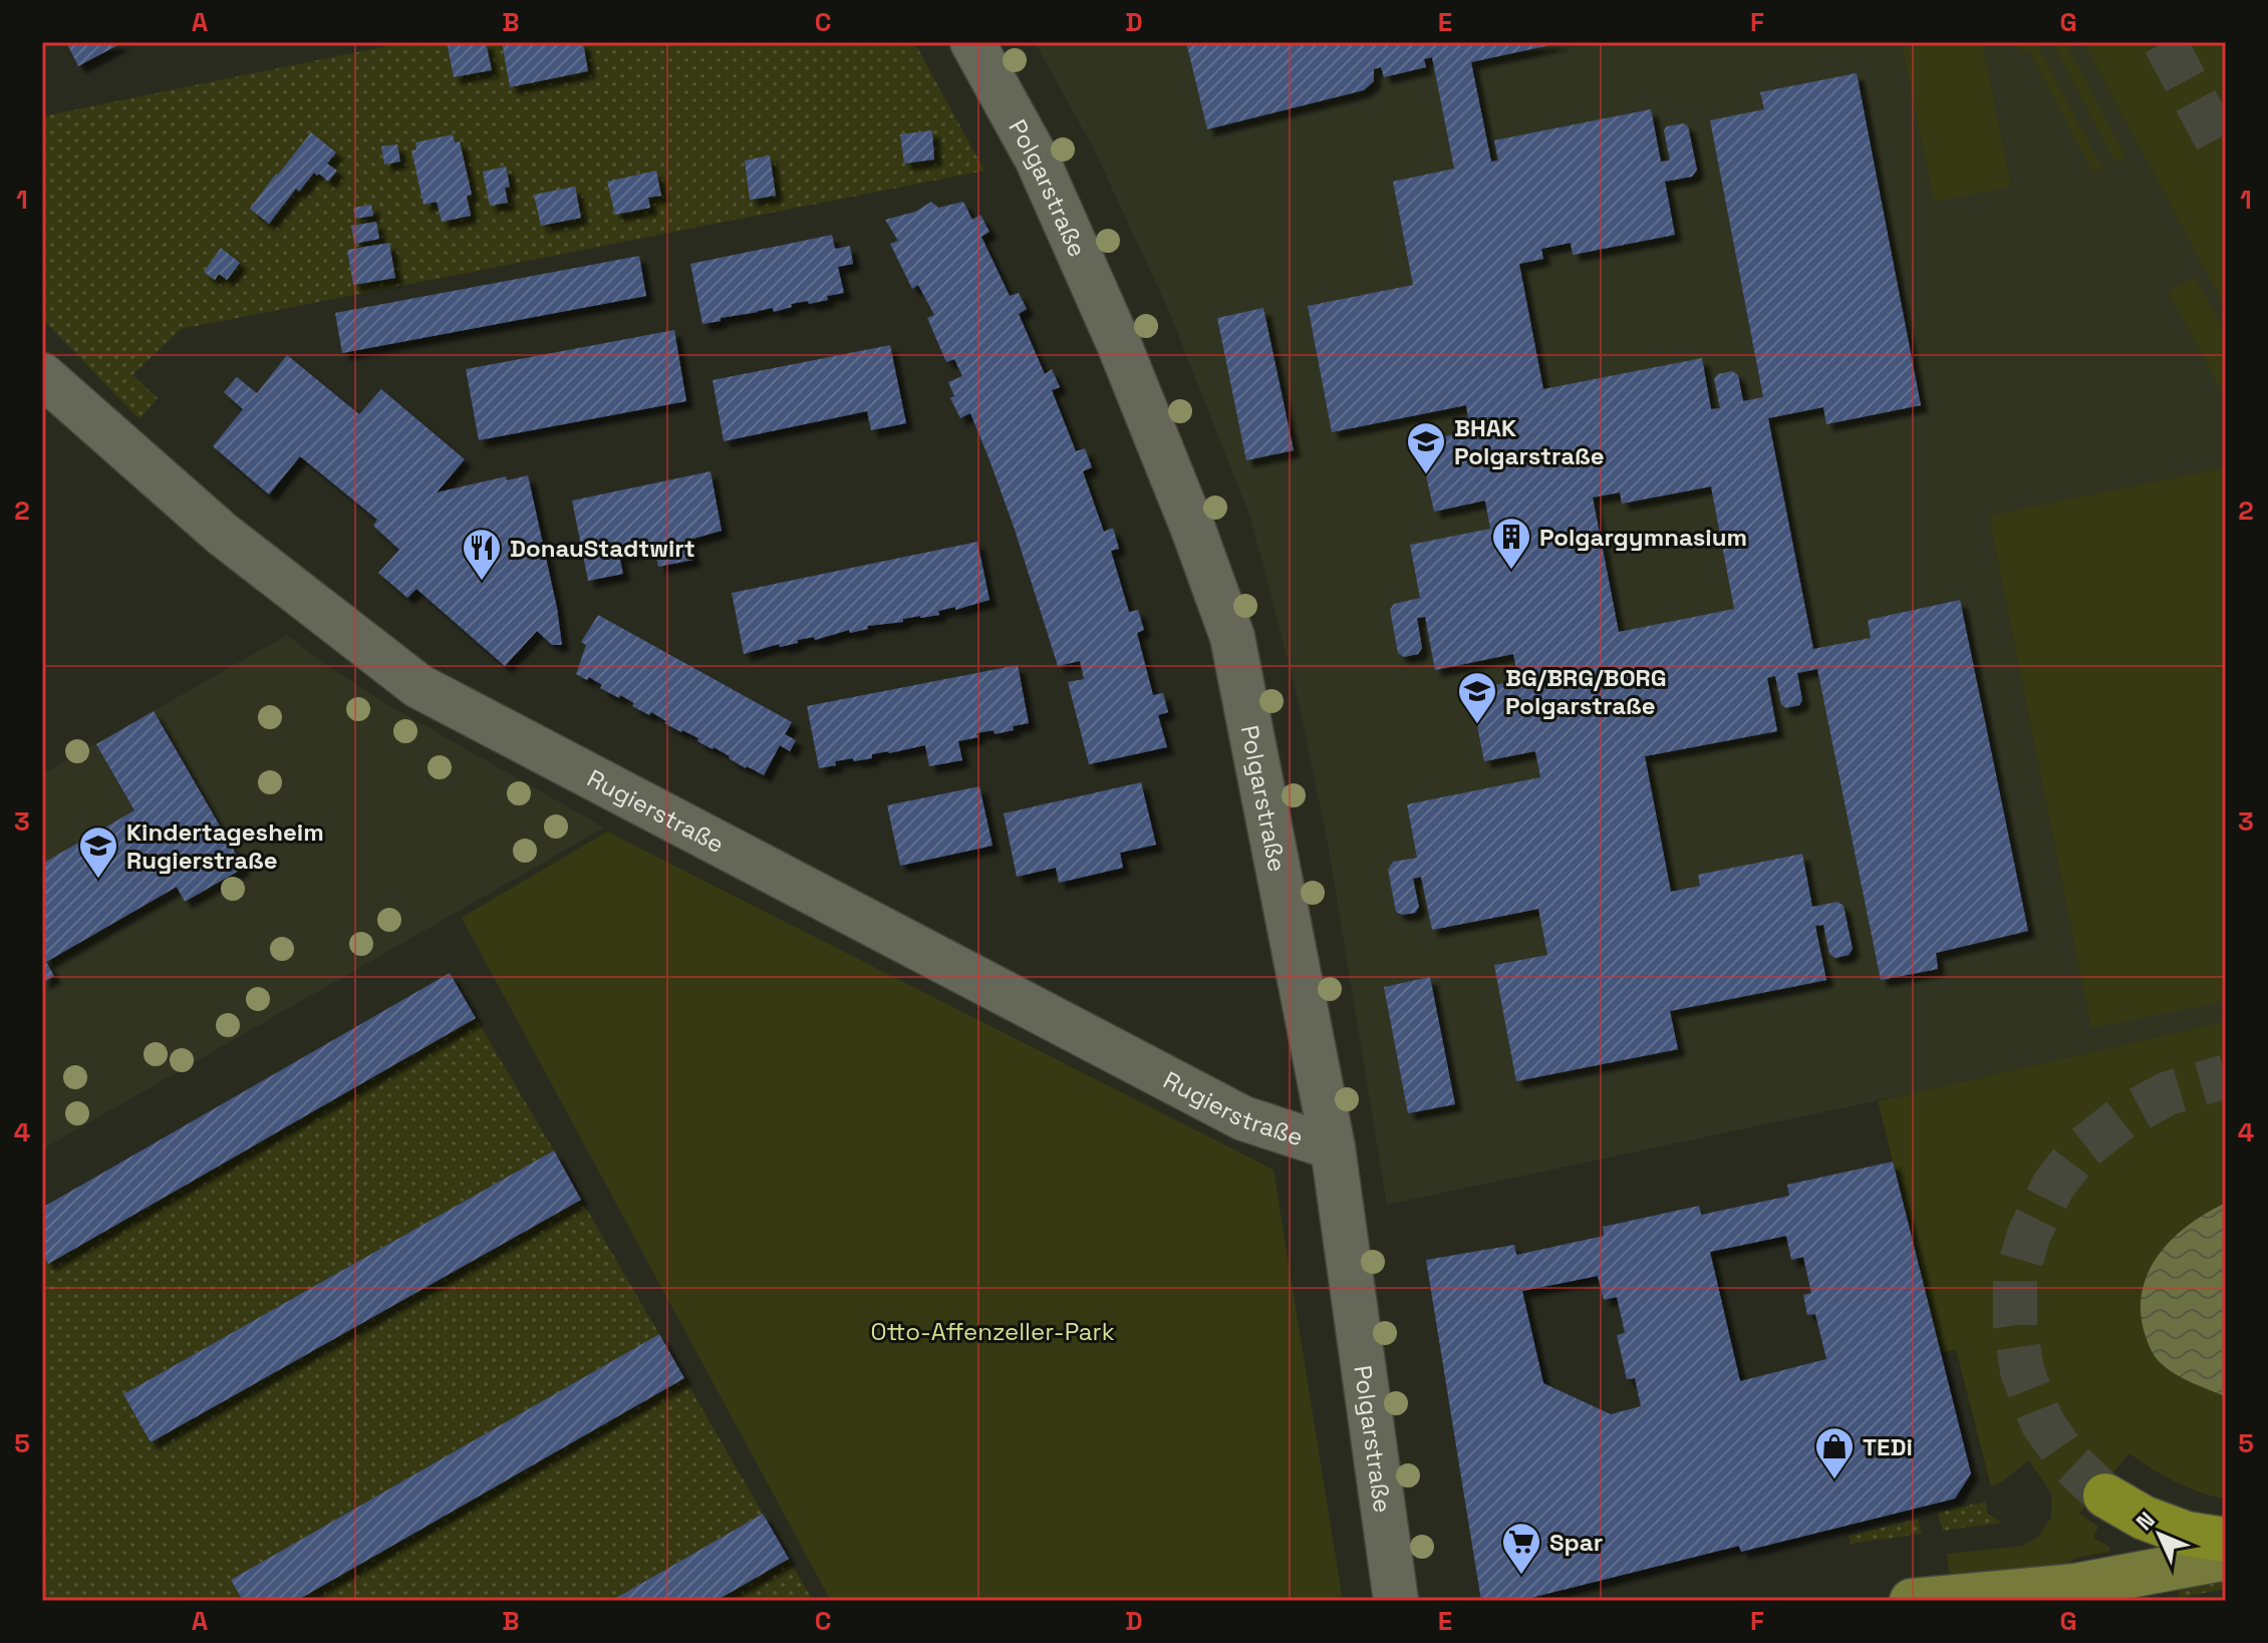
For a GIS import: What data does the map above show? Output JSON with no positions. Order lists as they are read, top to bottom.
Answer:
{
  "streets": {
    "street": ["Polgarstraße", "Rugierstraße"]
  },
  "crossings": [
    ["Polgarstraße", "Rugierstraße"]
  ],
  "parks": ["Otto-Affenzeller-Park"],
  "places": {
    "school or university": ["BHAK Polgarstraße", "BG/BRG/BORG Polgarstraße", "Kindertagesheim Rugierstraße"],
    "building": ["Polgargymnasium"],
    "restaurant": ["DonauStadtwirt"],
    "shop": ["TEDi"],
    "supermarket": ["Spar"]
  },
  "north": "top left",
  "grid": {
    "columns": [
      "A",
      "B",
      "C",
      "D",
      "E",
      "F",
      "G"
    ],
    "rows": [
      "1",
      "2",
      "3",
      "4",
      "5"
    ]
  }
}
